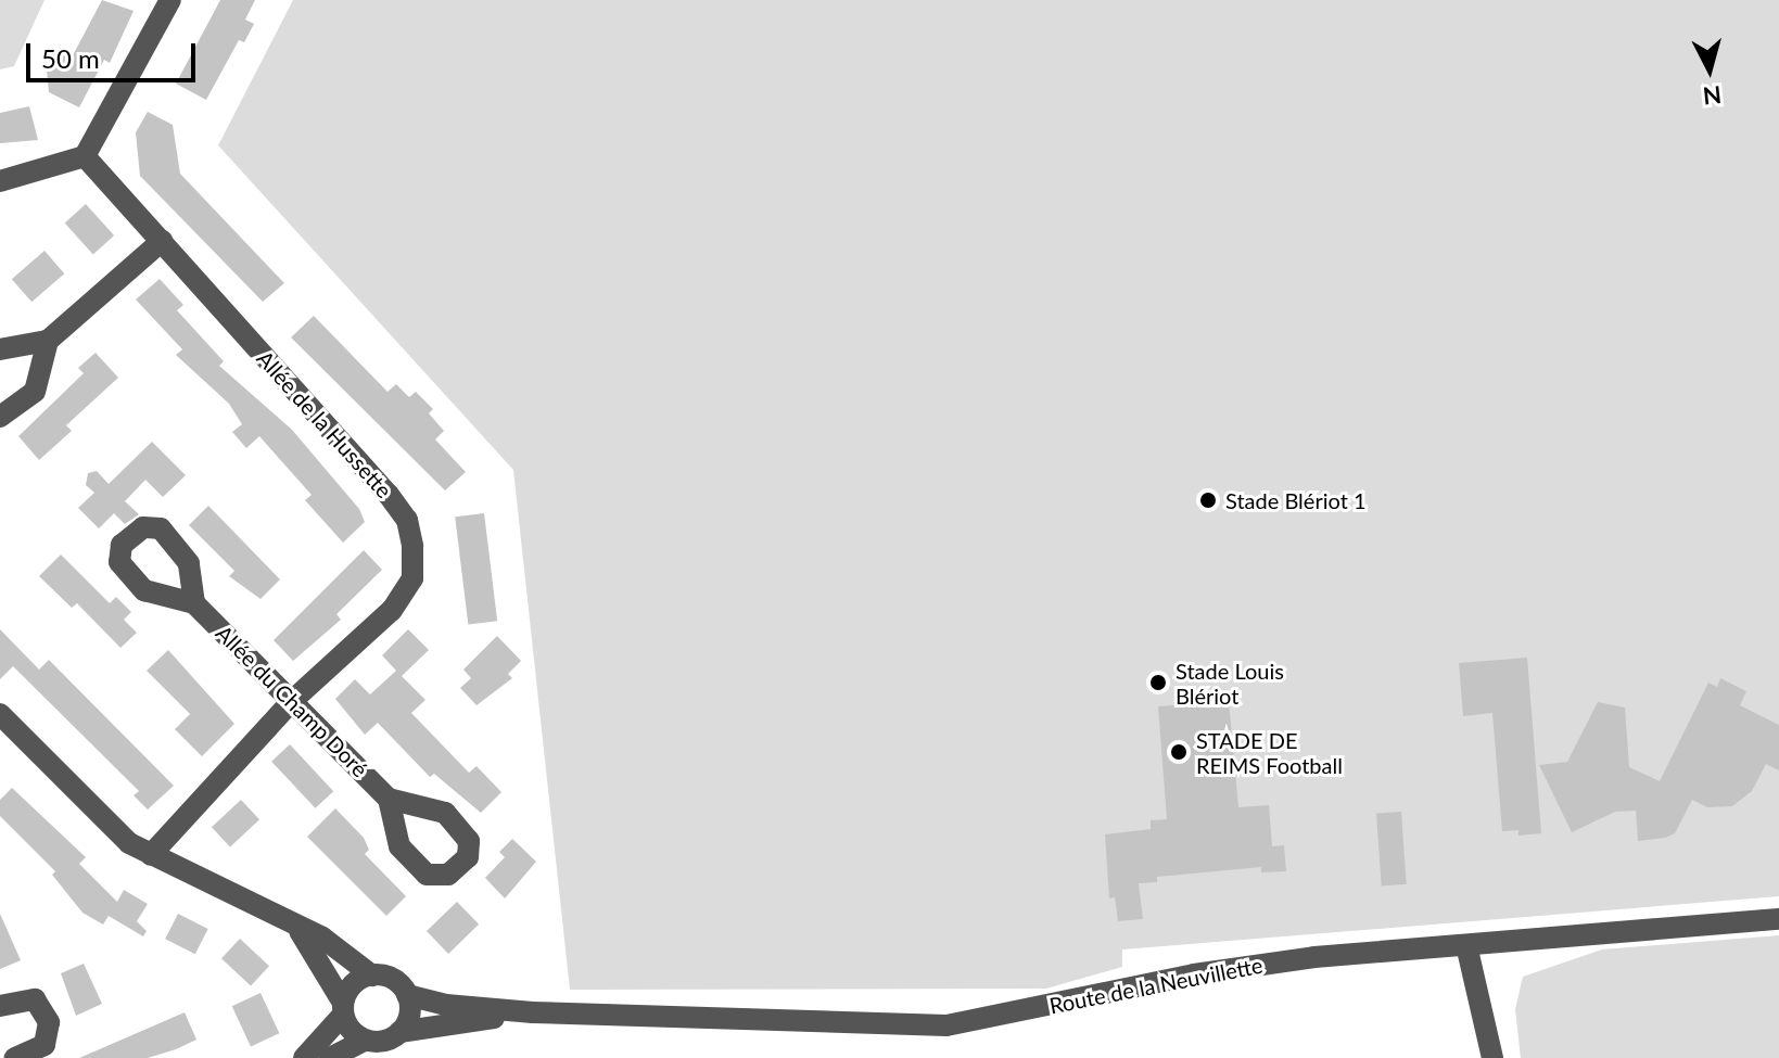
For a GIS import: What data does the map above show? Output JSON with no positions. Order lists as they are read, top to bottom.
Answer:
{
  "streets": {
    "street": ["Allée de la Hussette", "Allée du Champ Doré", "Route de la Neuvillette"]
  },
  "crossings": [
    ["Allée de la Hussette", "Allée du Champ Doré"]
  ],
  "places": ["Stade Blériot 1", "Stade Louis Blériot", "STADE DE REIMS Football"],
  "scale_bar": "50 m",
  "north": "bottom"
}
